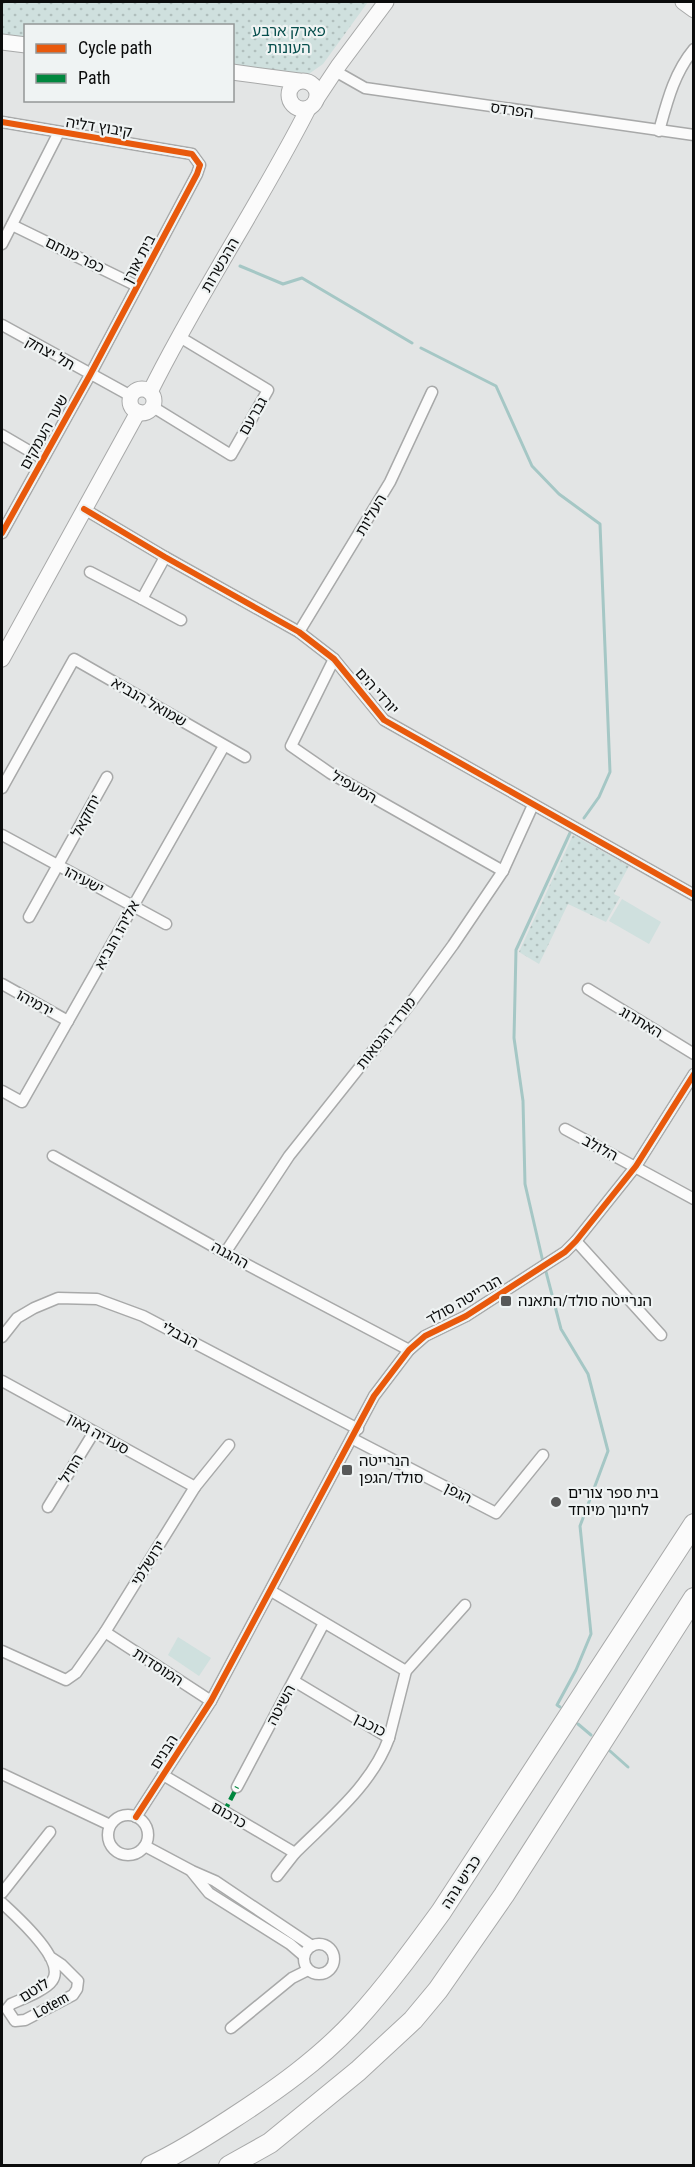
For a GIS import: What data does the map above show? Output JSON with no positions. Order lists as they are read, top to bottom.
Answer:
{
  "streets": {
    "highway": ["כביש גהה"],
    "street": [
      "הפרדס",
      "קיבוץ דליה",
      "כפר מנחם",
      "בית אורן",
      "ההכשרות",
      "תל יצחק",
      "גברעם",
      "שער העמקים",
      "העליות",
      "יורדי הים",
      "שמואל הנביא",
      "המעפיל",
      "יחזקאל",
      "ישעיהו",
      "אליהו הנביא",
      "ירמיהו",
      "האתרוג",
      "מורדי הגטאות",
      "הלולב",
      "ההגנה",
      "הנרייטה סולד",
      "הבבלי",
      "סעדיה גאון",
      "החיל",
      "הגפן",
      "ירושלמי",
      "המוסדות",
      "השיטה",
      "כוכבן",
      "הבנים",
      "כרכום",
      "לוטם",
      "Lotem"
    ]
  },
  "crossings": [
    ["הפרדס", "ההכשרות"],
    ["קיבוץ דליה", "בית אורן"],
    ["כפר מנחם", "בית אורן"],
    ["בית אורן", "תל יצחק"],
    ["בית אורן", "שער העמקים"],
    ["ההכשרות", "תל יצחק"],
    ["ההכשרות", "גברעם"],
    ["תל יצחק", "גברעם"],
    ["תל יצחק", "שער העמקים"],
    ["העליות", "יורדי הים"],
    ["יורדי הים", "המעפיל"],
    ["יורדי הים", "מורדי הגטאות"],
    ["שמואל הנביא", "אליהו הנביא"],
    ["המעפיל", "מורדי הגטאות"],
    ["יחזקאל", "ישעיהו"],
    ["ישעיהו", "אליהו הנביא"],
    ["אליהו הנביא", "ירמיהו"],
    ["מורדי הגטאות", "ההגנה"],
    ["הלולב", "הנרייטה סולד"],
    ["ההגנה", "הנרייטה סולד"],
    ["הנרייטה סולד", "הבבלי"],
    ["הנרייטה סולד", "הגפן"],
    ["הנרייטה סולד", "המוסדות"],
    ["הנרייטה סולד", "הבנים"],
    ["הבבלי", "הגפן"],
    ["סעדיה גאון", "החיל"],
    ["סעדיה גאון", "ירושלמי"],
    ["ירושלמי", "המוסדות"],
    ["המוסדות", "הבנים"],
    ["השיטה", "כוכבן"],
    ["הבנים", "כרכום"],
    ["לוטם", "Lotem"]
  ],
  "parks": ["פארק ארבע העונות"],
  "places": {
    "transit": ["הנרייטה סולד/התאנה", "הנרייטה סולד/הגפן"],
    "other": ["בית ספר צורים לחינוך מיוחד"]
  },
  "legend": ["Cycle path", "Path"]
}
